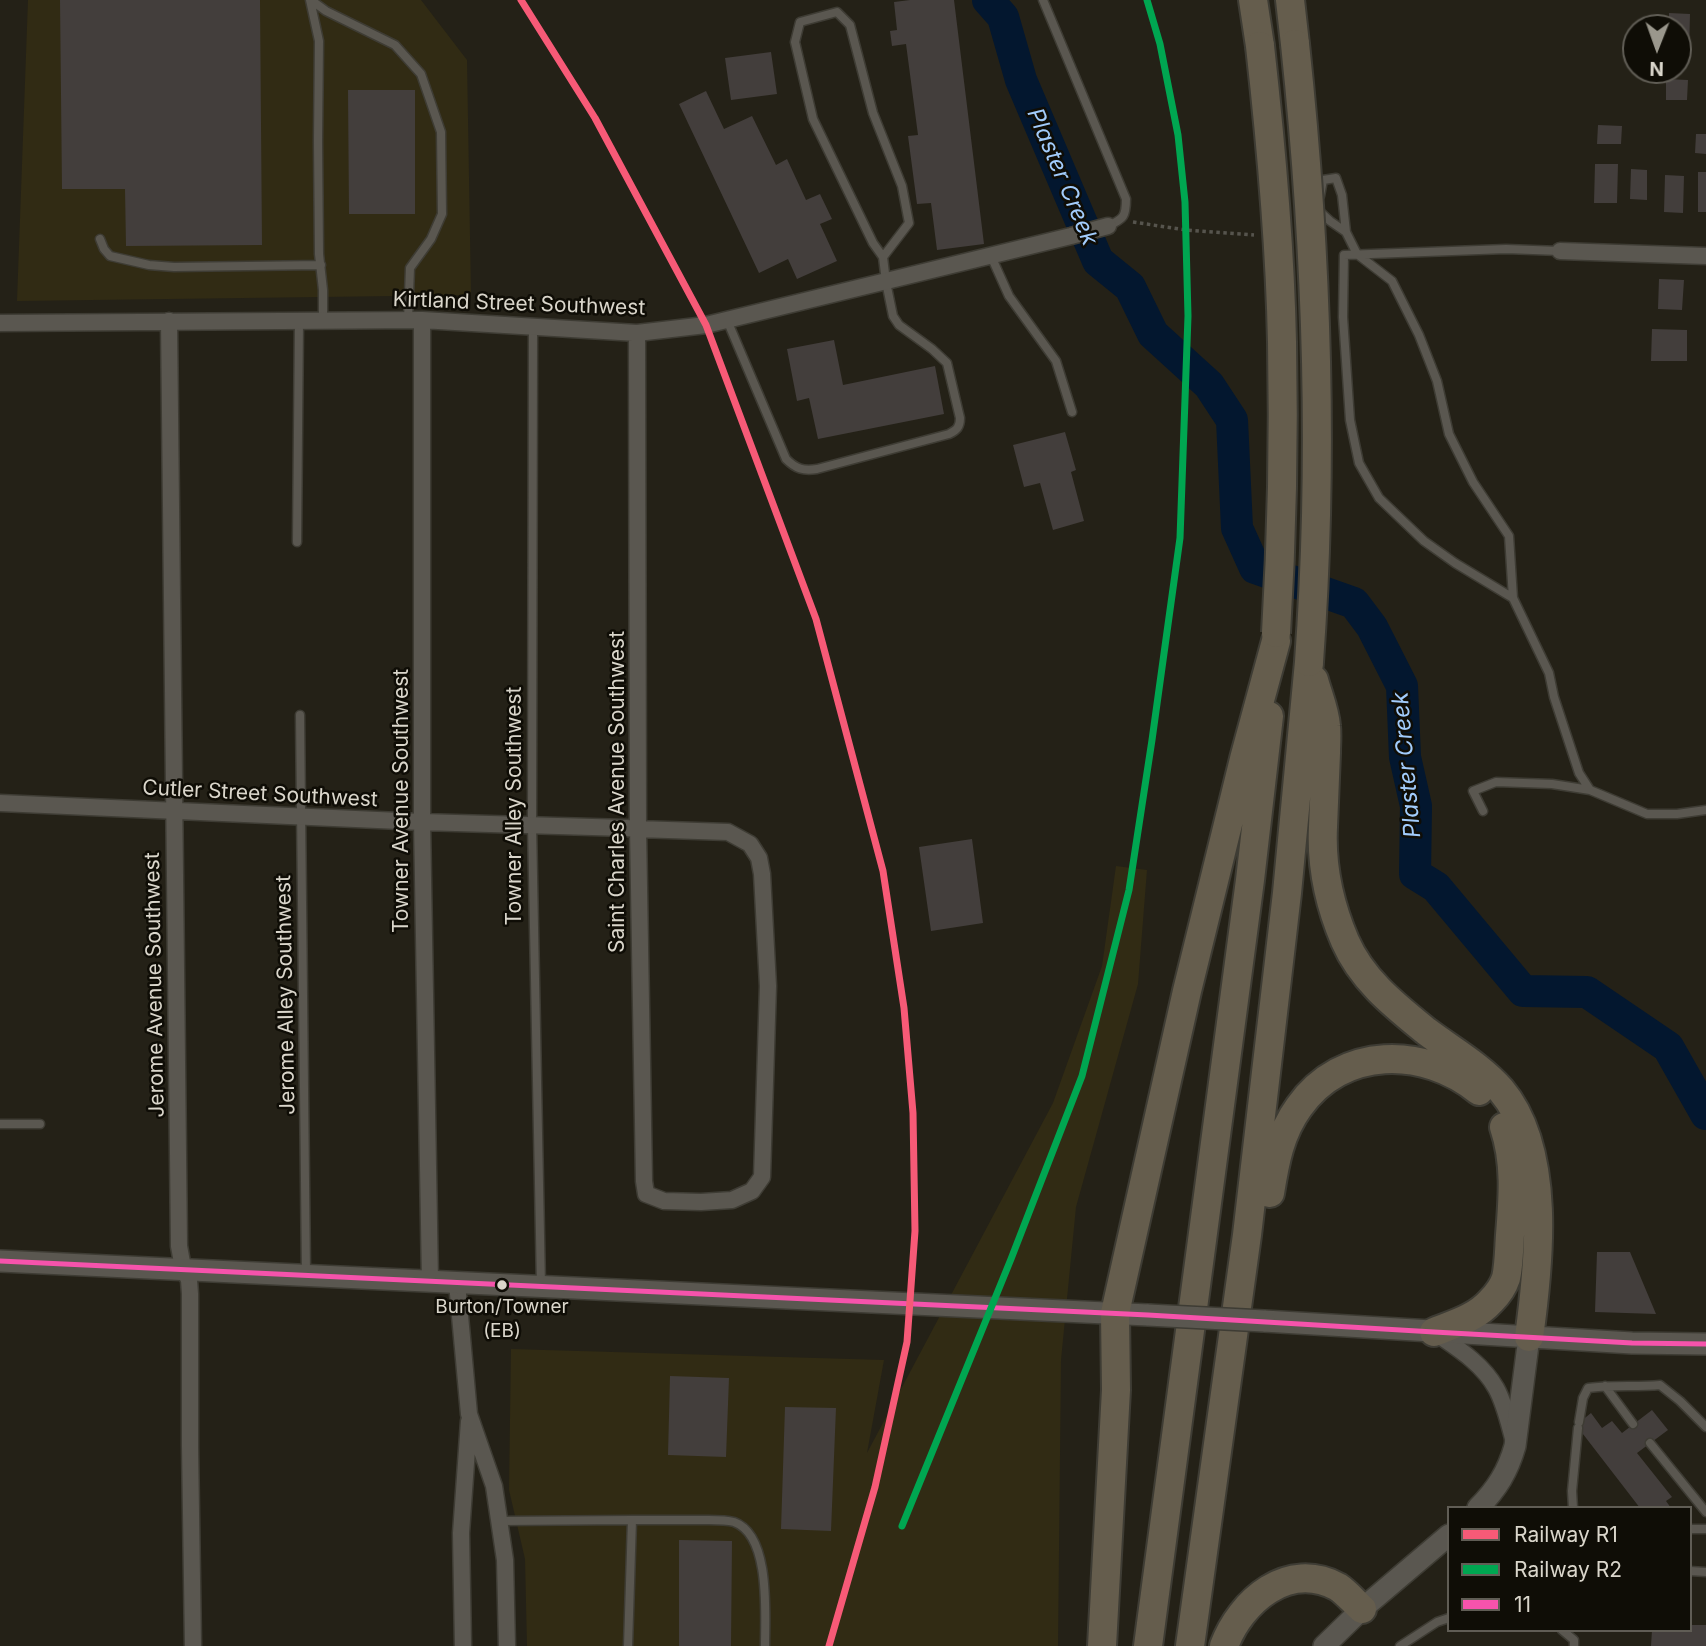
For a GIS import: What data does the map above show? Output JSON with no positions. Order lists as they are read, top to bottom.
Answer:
{
  "streets": {
    "street": [
      "Kirtland Street Southwest",
      "Saint Charles Avenue Southwest",
      "Cutler Street Southwest",
      "Towner Avenue Southwest",
      "Jerome Avenue Southwest"
    ],
    "lane": ["Towner Alley Southwest", "Jerome Alley Southwest"]
  },
  "crossings": [
    ["Kirtland Street Southwest", "Saint Charles Avenue Southwest"],
    ["Kirtland Street Southwest", "Towner Avenue Southwest"],
    ["Kirtland Street Southwest", "Towner Alley Southwest"],
    ["Kirtland Street Southwest", "Jerome Avenue Southwest"],
    ["Saint Charles Avenue Southwest", "Cutler Street Southwest"],
    ["Cutler Street Southwest", "Towner Avenue Southwest"],
    ["Cutler Street Southwest", "Towner Alley Southwest"],
    ["Cutler Street Southwest", "Jerome Avenue Southwest"],
    ["Cutler Street Southwest", "Jerome Alley Southwest"]
  ],
  "water": ["Plaster Creek"],
  "places": ["Burton/Towner (EB)"],
  "lines": ["rail line R1", "rail line R2", "transit line 11"],
  "legend": ["Railway R1", "Railway R2", "11"],
  "north": "bottom"
}
